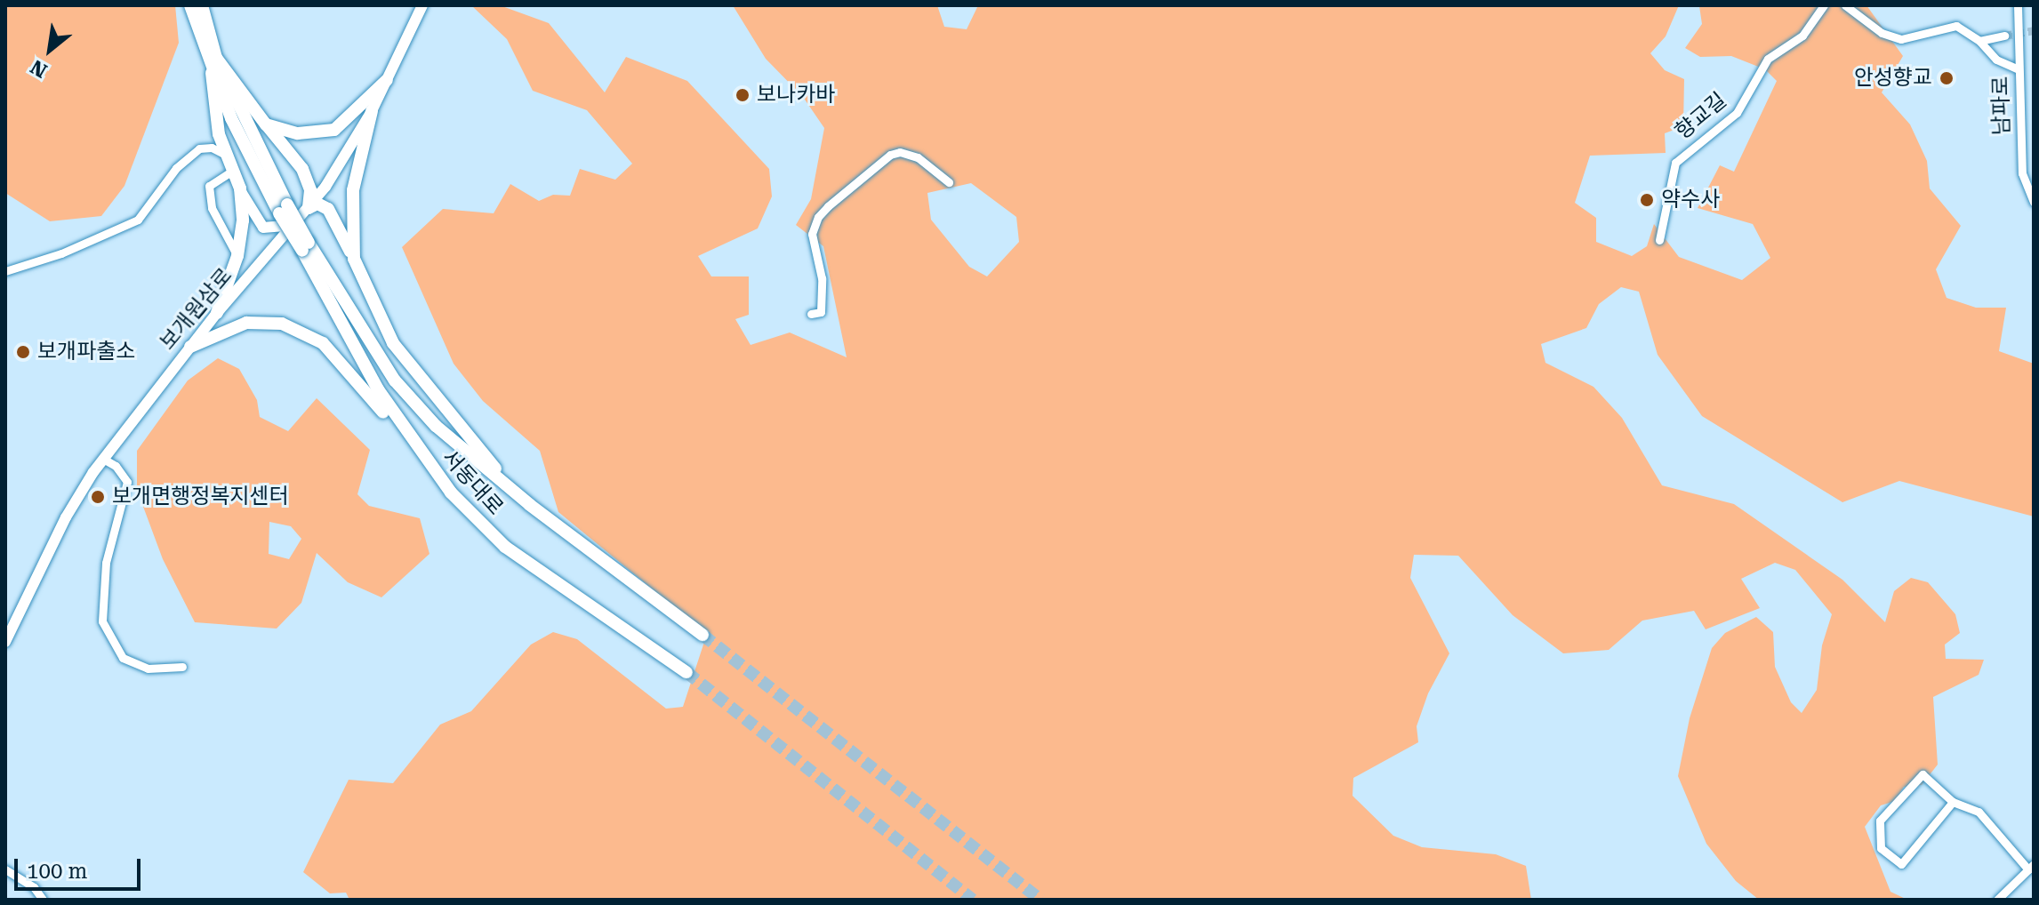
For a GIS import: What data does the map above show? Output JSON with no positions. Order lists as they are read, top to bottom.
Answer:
{
  "streets": {
    "highway": ["서동대로"],
    "main road": ["보개원삼로"],
    "street": ["남파로", "향교길"]
  },
  "places": [
    "안성향교",
    "보나카바",
    "약수사",
    "보개파출소",
    "보개면행정복지센터"
  ],
  "scale_bar": "100 m",
  "north": "bottom left"
}
